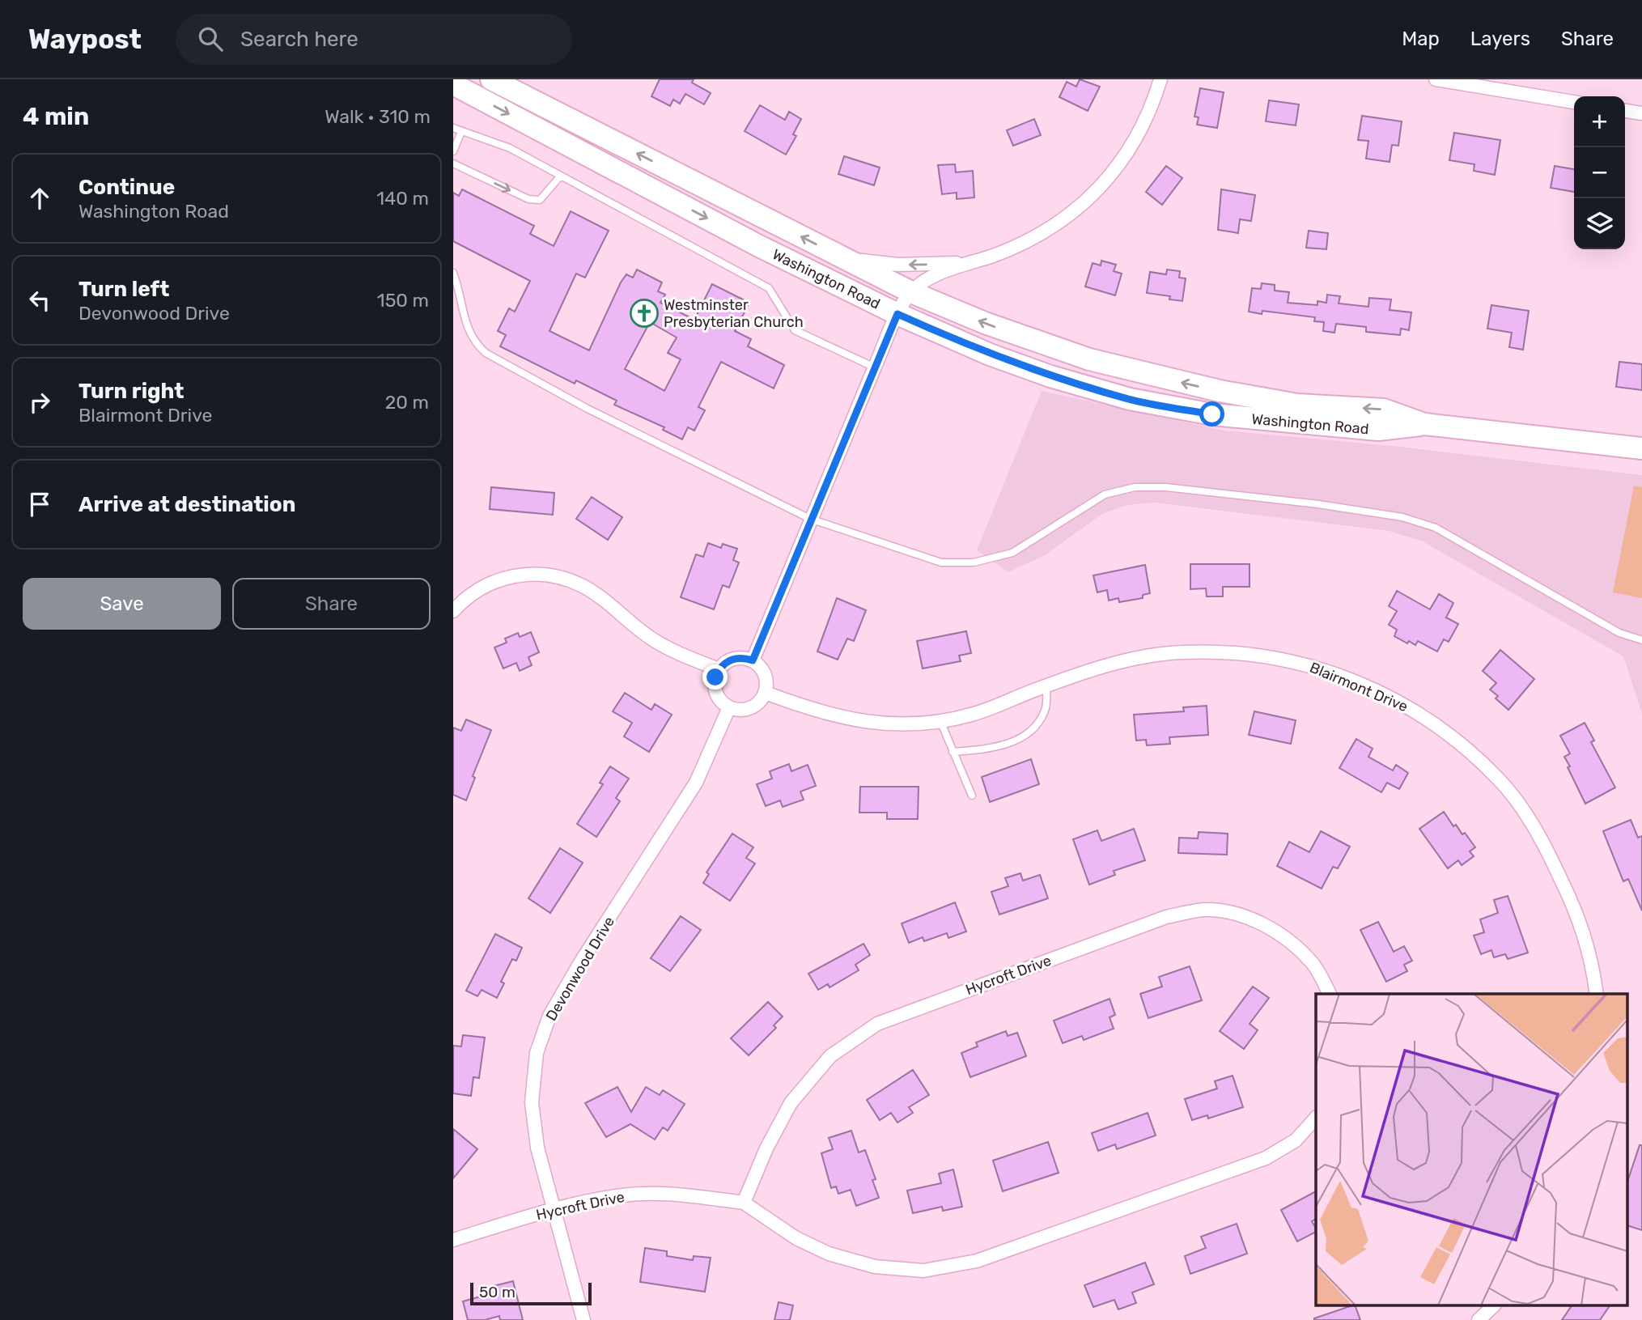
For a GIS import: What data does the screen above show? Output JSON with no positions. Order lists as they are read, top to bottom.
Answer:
{
  "streets": {
    "main road": ["Washington Road"],
    "street": ["Blairmont Drive", "Devonwood Drive", "Hycroft Drive"]
  },
  "crossings": [
    ["Blairmont Drive", "Devonwood Drive"],
    ["Devonwood Drive", "Hycroft Drive"]
  ],
  "places": {
    "church": ["Westminster Presbyterian Church"]
  },
  "scale_bar": "50 m",
  "page": {
    "header": "Waypost",
    "search": "Search here",
    "nav": ["Map", "Layers", "Share"],
    "heading": ["4 min", "Walk · 310 m"],
    "map_buttons": ["+", "−"],
    "list": [
      ["Continue", "Washington Road", "140 m"],
      ["Turn left", "Devonwood Drive", "150 m"],
      ["Turn right", "Blairmont Drive", "20 m"],
      "Arrive at destination"
    ],
    "buttons": ["Save", "Share"],
    "scale": "50 m"
  }
}
